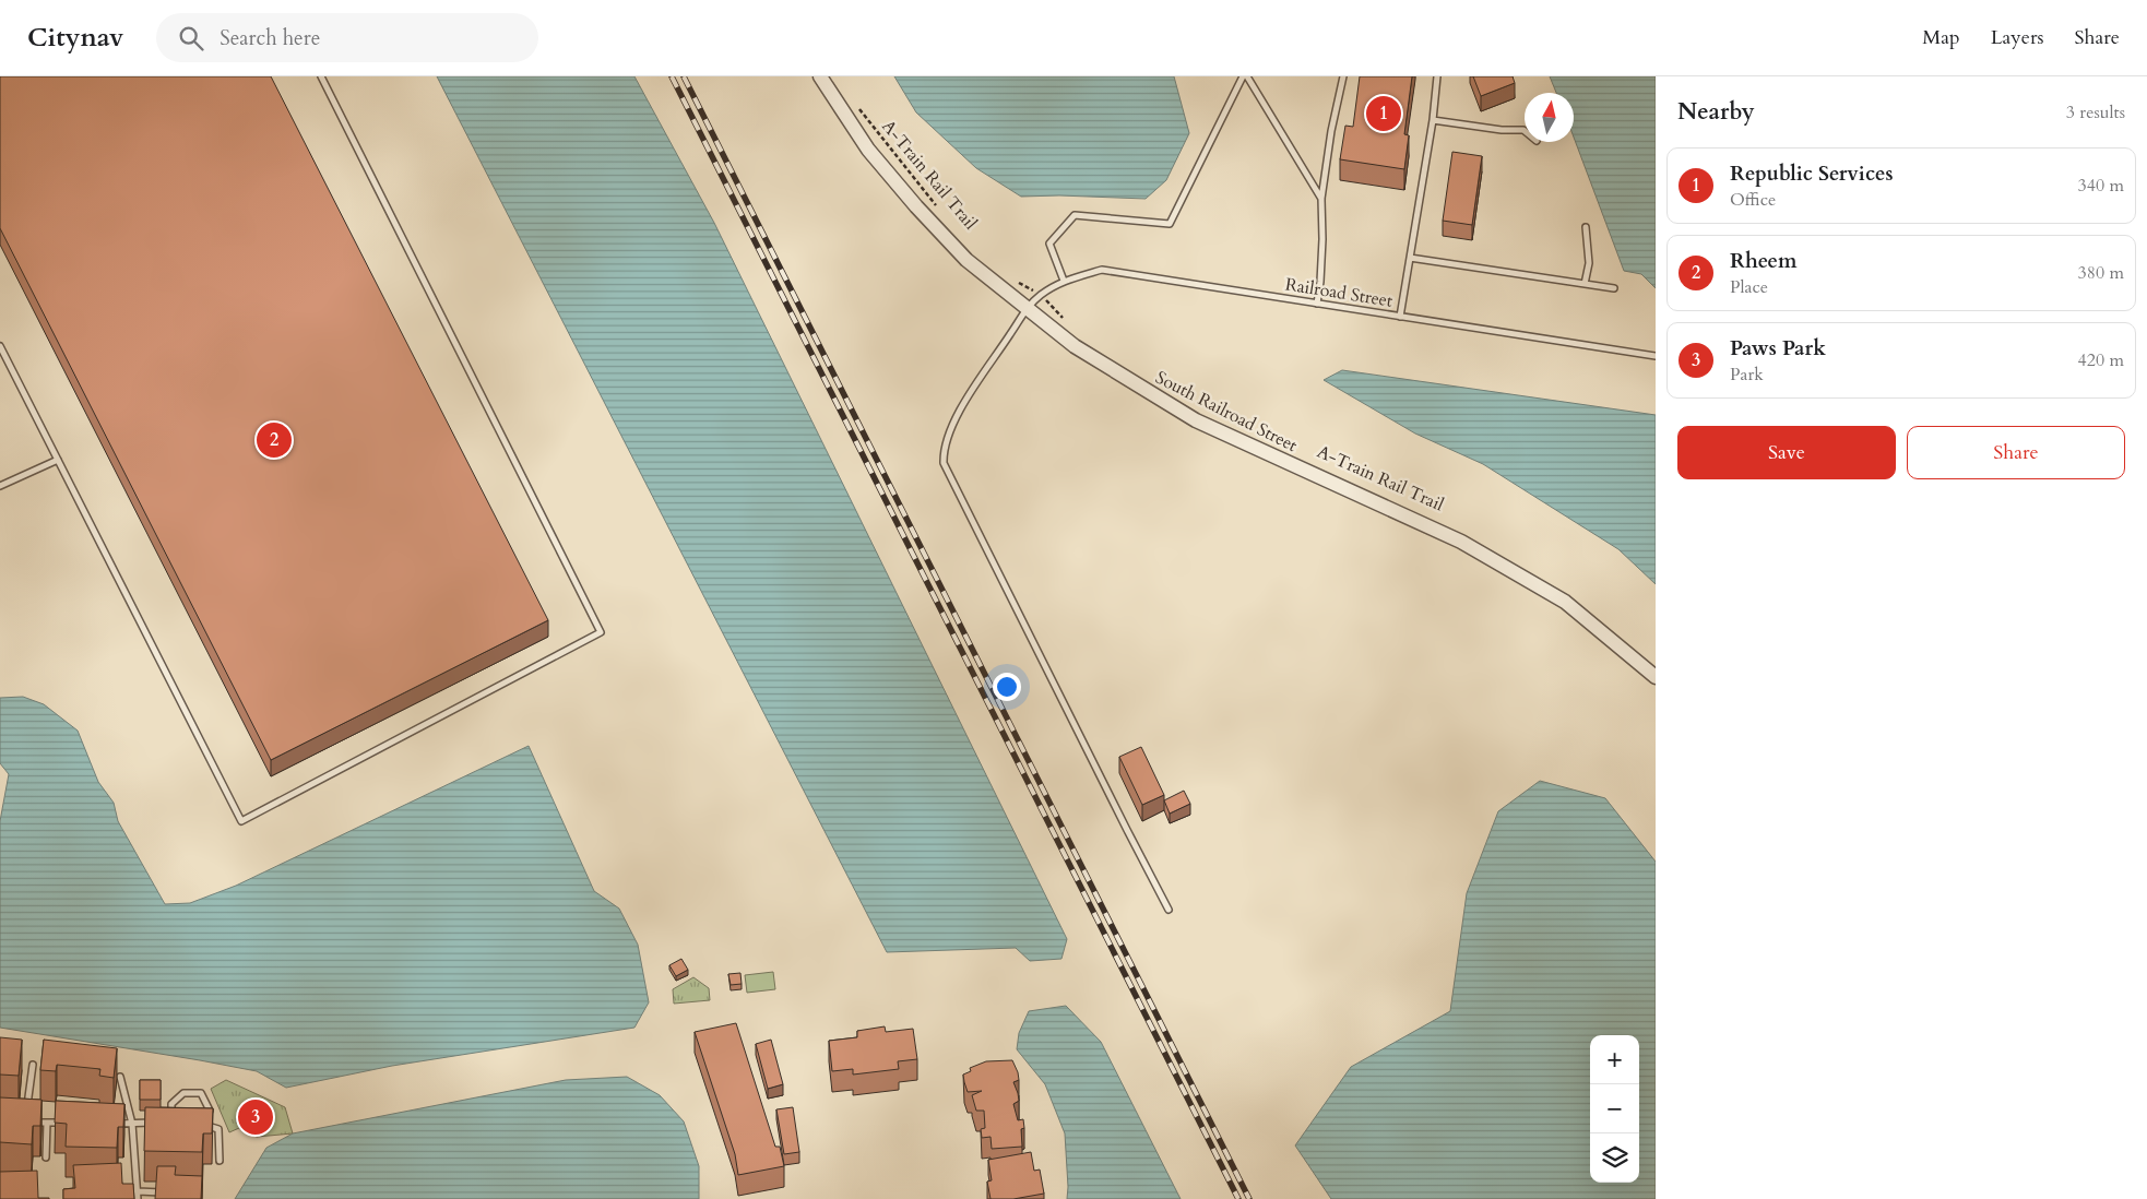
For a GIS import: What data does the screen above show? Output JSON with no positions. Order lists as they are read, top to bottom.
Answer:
{
  "streets": {
    "street": ["South Railroad Street"],
    "lane": ["Railroad Street"],
    "path": ["A-Train Rail Trail"]
  },
  "crossings": [
    ["Railroad Street", "South Railroad Street"]
  ],
  "north": "top",
  "page": {
    "header": "Citynav",
    "search": "Search here",
    "nav": ["Map", "Layers", "Share"],
    "heading": ["Nearby", "3 results"],
    "pins": ["1", "2", "3"],
    "list": [
      {
        "mark": "1",
        "name": "Republic Services",
        "note": "Office",
        "value": "340 m"
      },
      {
        "mark": "2",
        "name": "Rheem",
        "note": "Place",
        "value": "380 m"
      },
      {
        "mark": "3",
        "name": "Paws Park",
        "note": "Park",
        "value": "420 m"
      }
    ],
    "buttons": ["Save", "Share"],
    "map_buttons": ["+", "−"]
  }
}
